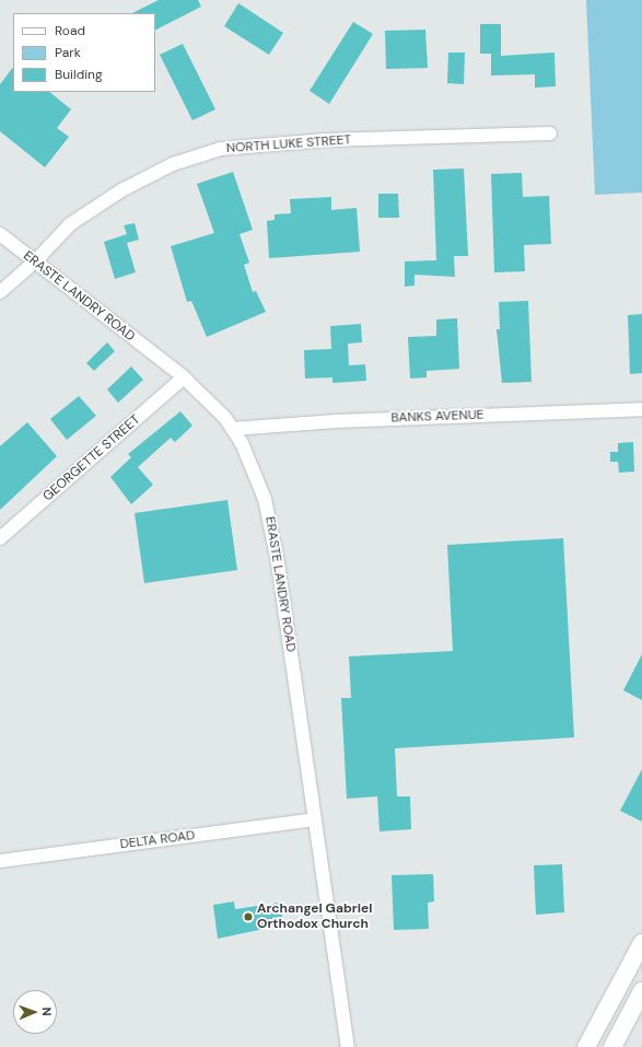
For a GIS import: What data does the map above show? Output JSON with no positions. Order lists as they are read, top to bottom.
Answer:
{
  "streets": {
    "street": [
      "NORTH LUKE STREET",
      "ERASTE LANDRY ROAD",
      "BANKS AVENUE",
      "GEORGETTE STREET",
      "DELTA ROAD"
    ]
  },
  "crossings": [
    ["NORTH LUKE STREET", "ERASTE LANDRY ROAD"],
    ["ERASTE LANDRY ROAD", "BANKS AVENUE"],
    ["ERASTE LANDRY ROAD", "GEORGETTE STREET"],
    ["ERASTE LANDRY ROAD", "DELTA ROAD"]
  ],
  "places": ["Archangel Gabriel Orthodox Church"],
  "legend": ["Road", "Park", "Building"],
  "north": "right"
}
